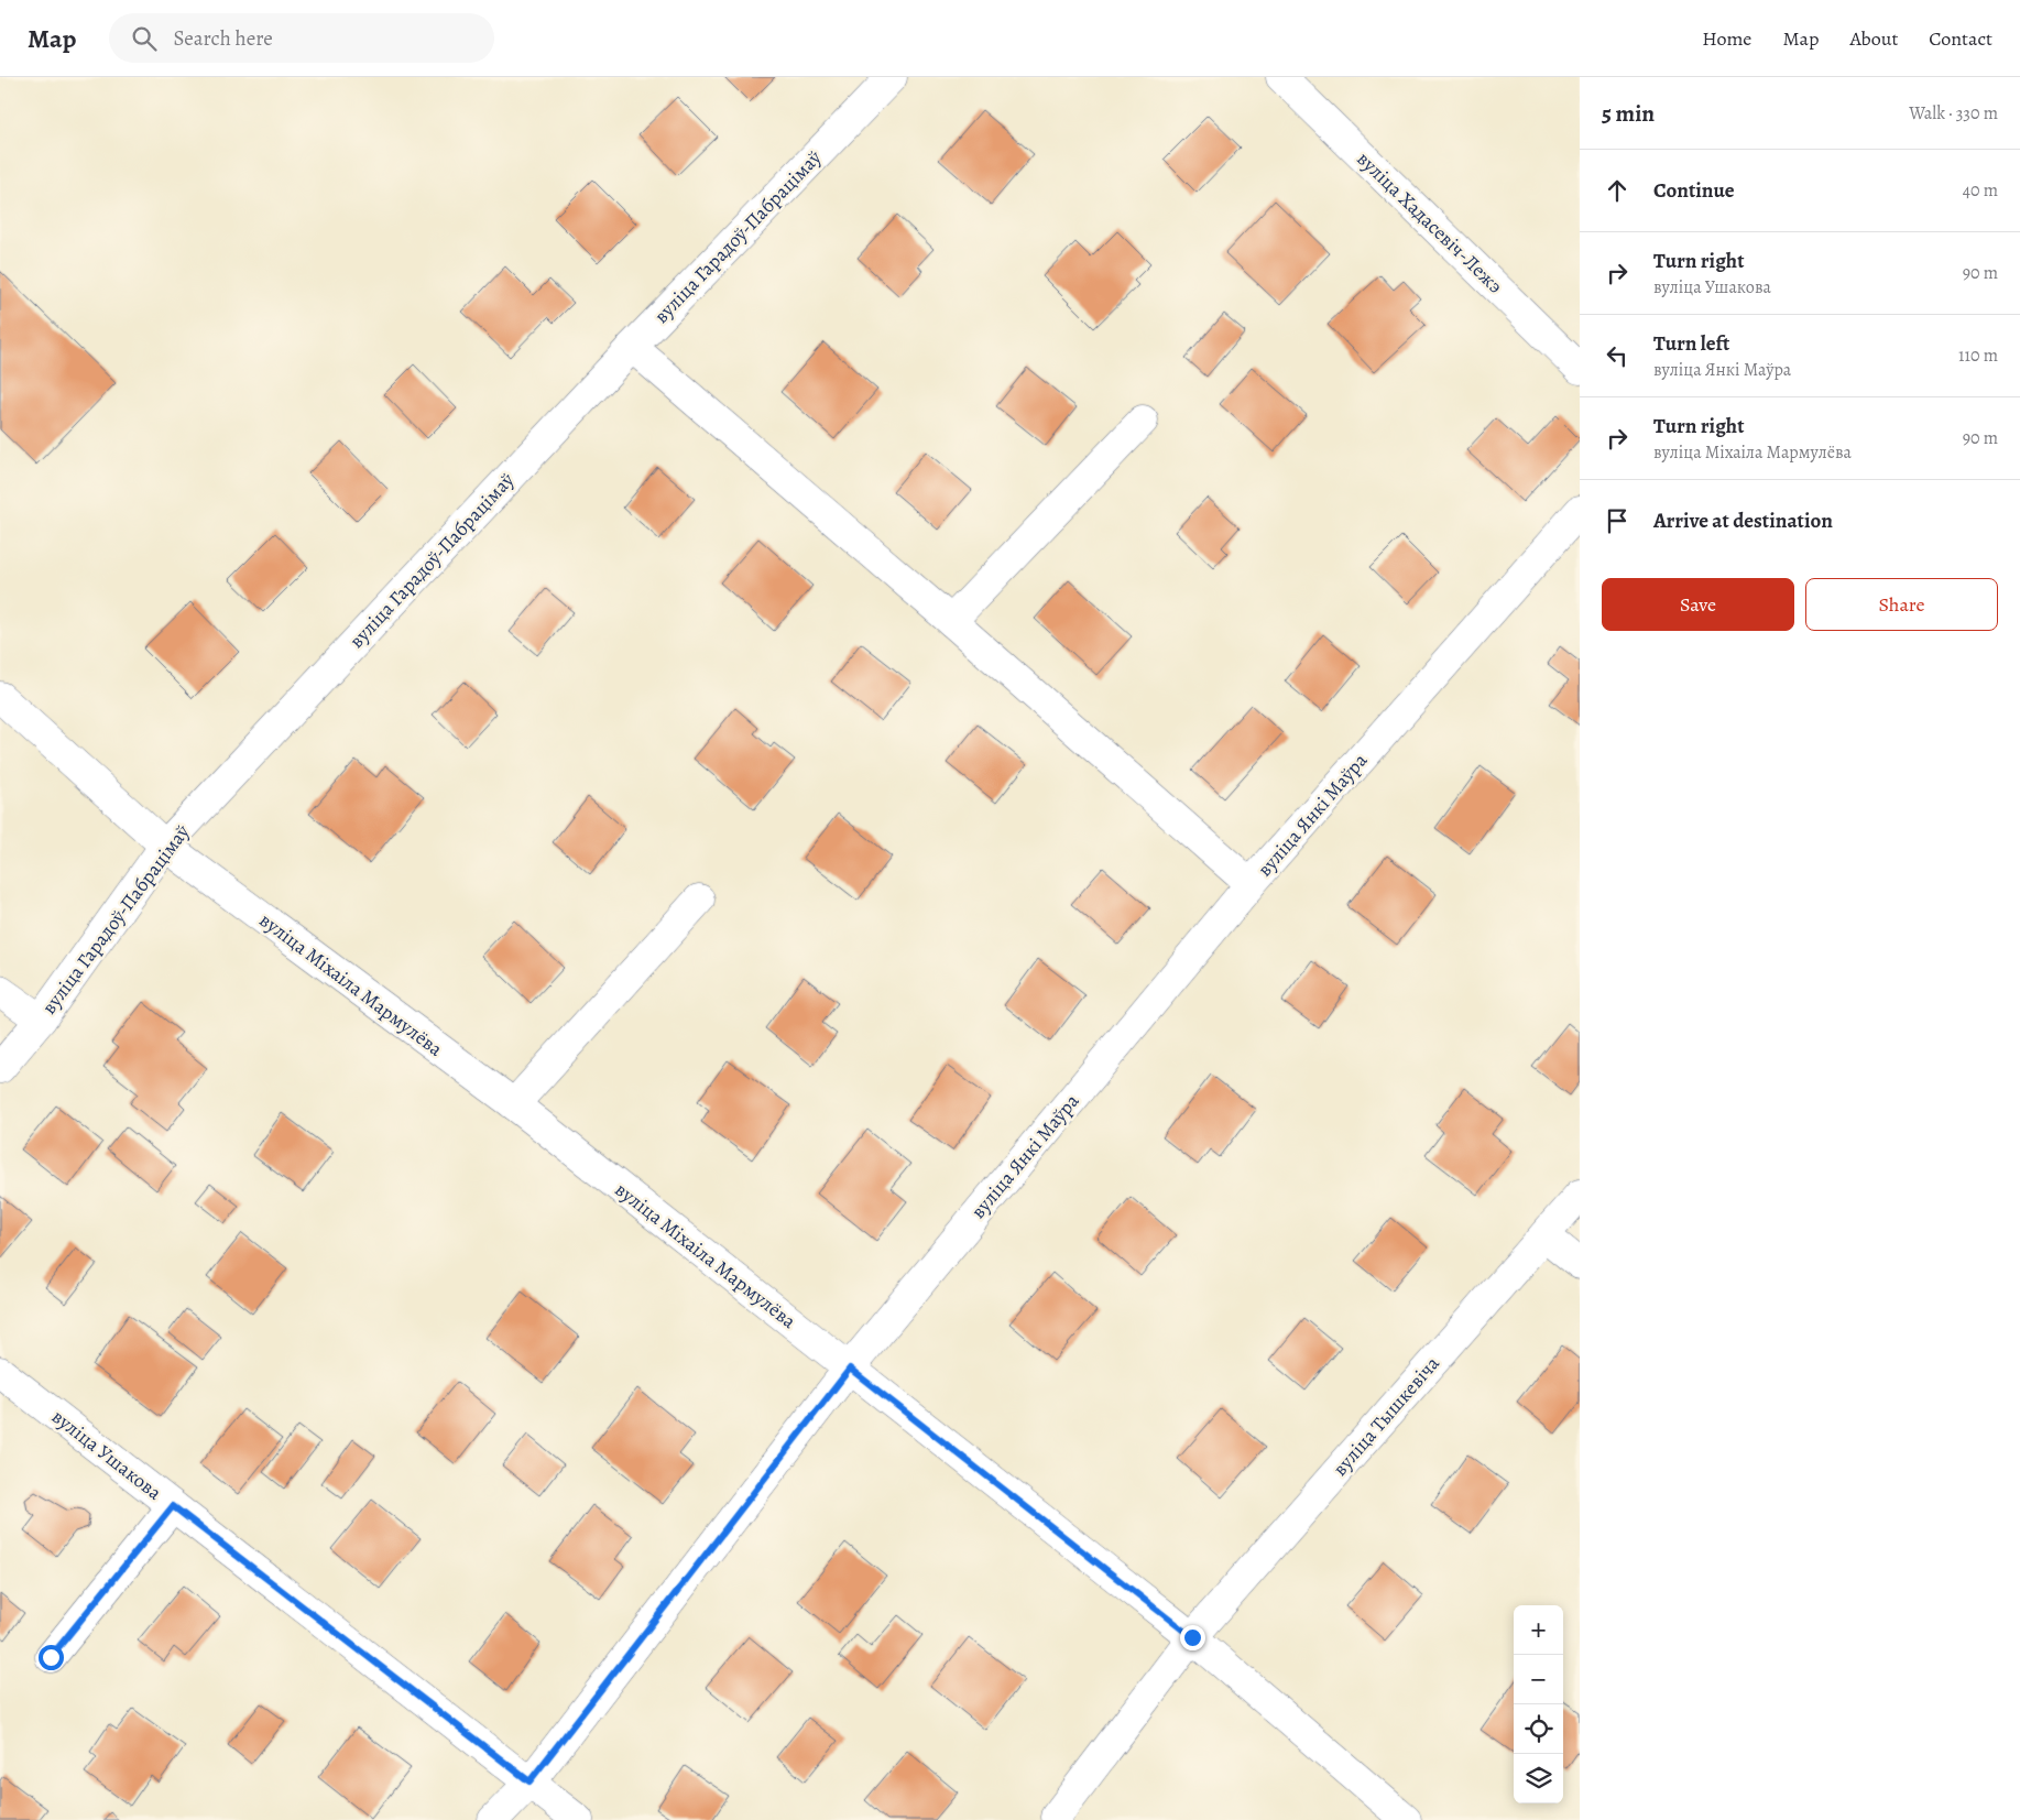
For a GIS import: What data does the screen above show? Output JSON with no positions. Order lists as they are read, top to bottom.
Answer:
{
  "streets": {
    "street": [
      "вуліца Хадасевіч-Лежэ",
      "вуліца Гарадоў-Пабрацімаў",
      "вуліца Янкі Маўра",
      "вуліца Міхаіла Мармулёва",
      "вуліца Тышкевіча",
      "вуліца Ушакова"
    ]
  },
  "crossings": [
    ["вуліца Гарадоў-Пабрацімаў", "вуліца Міхаіла Мармулёва"],
    ["вуліца Янкі Маўра", "вуліца Міхаіла Мармулёва"],
    ["вуліца Янкі Маўра", "вуліца Ушакова"],
    ["вуліца Міхаіла Мармулёва", "вуліца Тышкевіча"]
  ],
  "page": {
    "header": "Map",
    "search": "Search here",
    "nav": [
      "Home",
      "Map",
      "About",
      "Contact"
    ],
    "heading": ["5 min", "Walk · 330 m"],
    "list": [
      ["Continue", "40 m"],
      ["Turn right", "вуліца Ушакова", "90 m"],
      ["Turn left", "вуліца Янкі Маўра", "110 m"],
      ["Turn right", "вуліца Міхаіла Мармулёва", "90 m"],
      "Arrive at destination"
    ],
    "buttons": ["Save", "Share"],
    "map_buttons": ["+", "−"]
  }
}
